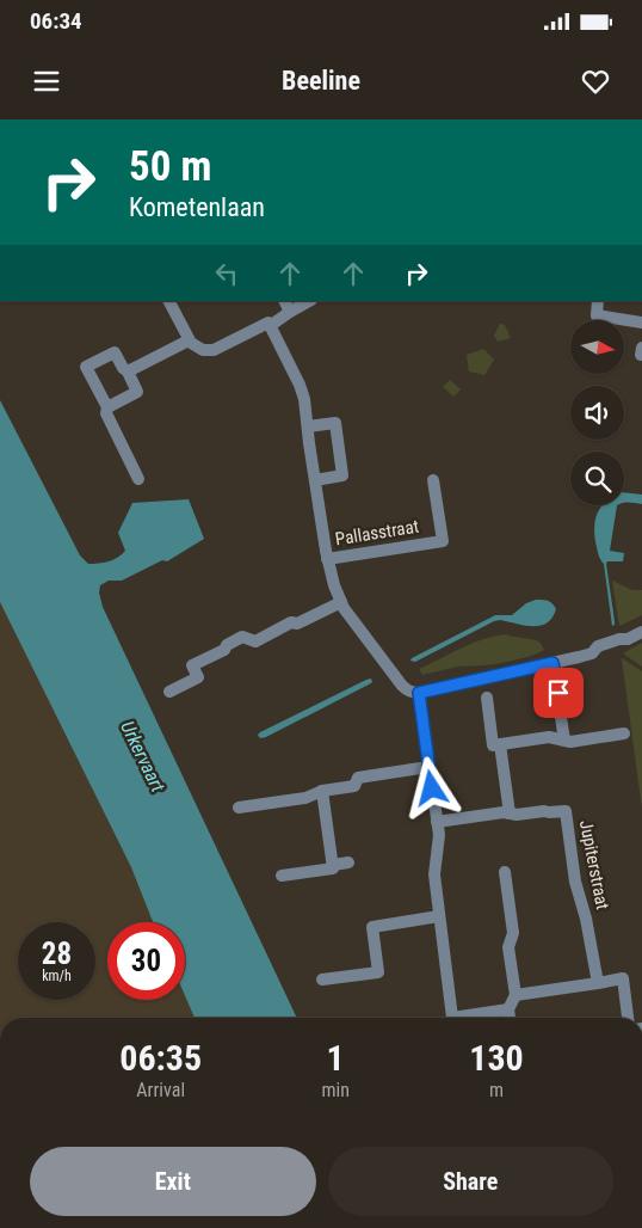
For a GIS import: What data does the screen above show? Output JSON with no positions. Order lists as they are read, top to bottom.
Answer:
{
  "streets": {
    "street": ["Pallasstraat", "Jupiterstraat"]
  },
  "water": ["Urkervaart"],
  "north": "right",
  "page": {
    "status": "06:34",
    "header": "Beeline",
    "turn": ["50 m", "Kometenlaan"],
    "speed": "28 km/h",
    "limit": "30",
    "eta": [
      "06:35",
      "Arrival",
      "1",
      "min",
      "130",
      "m"
    ],
    "buttons": ["Exit", "Share"]
  }
}
